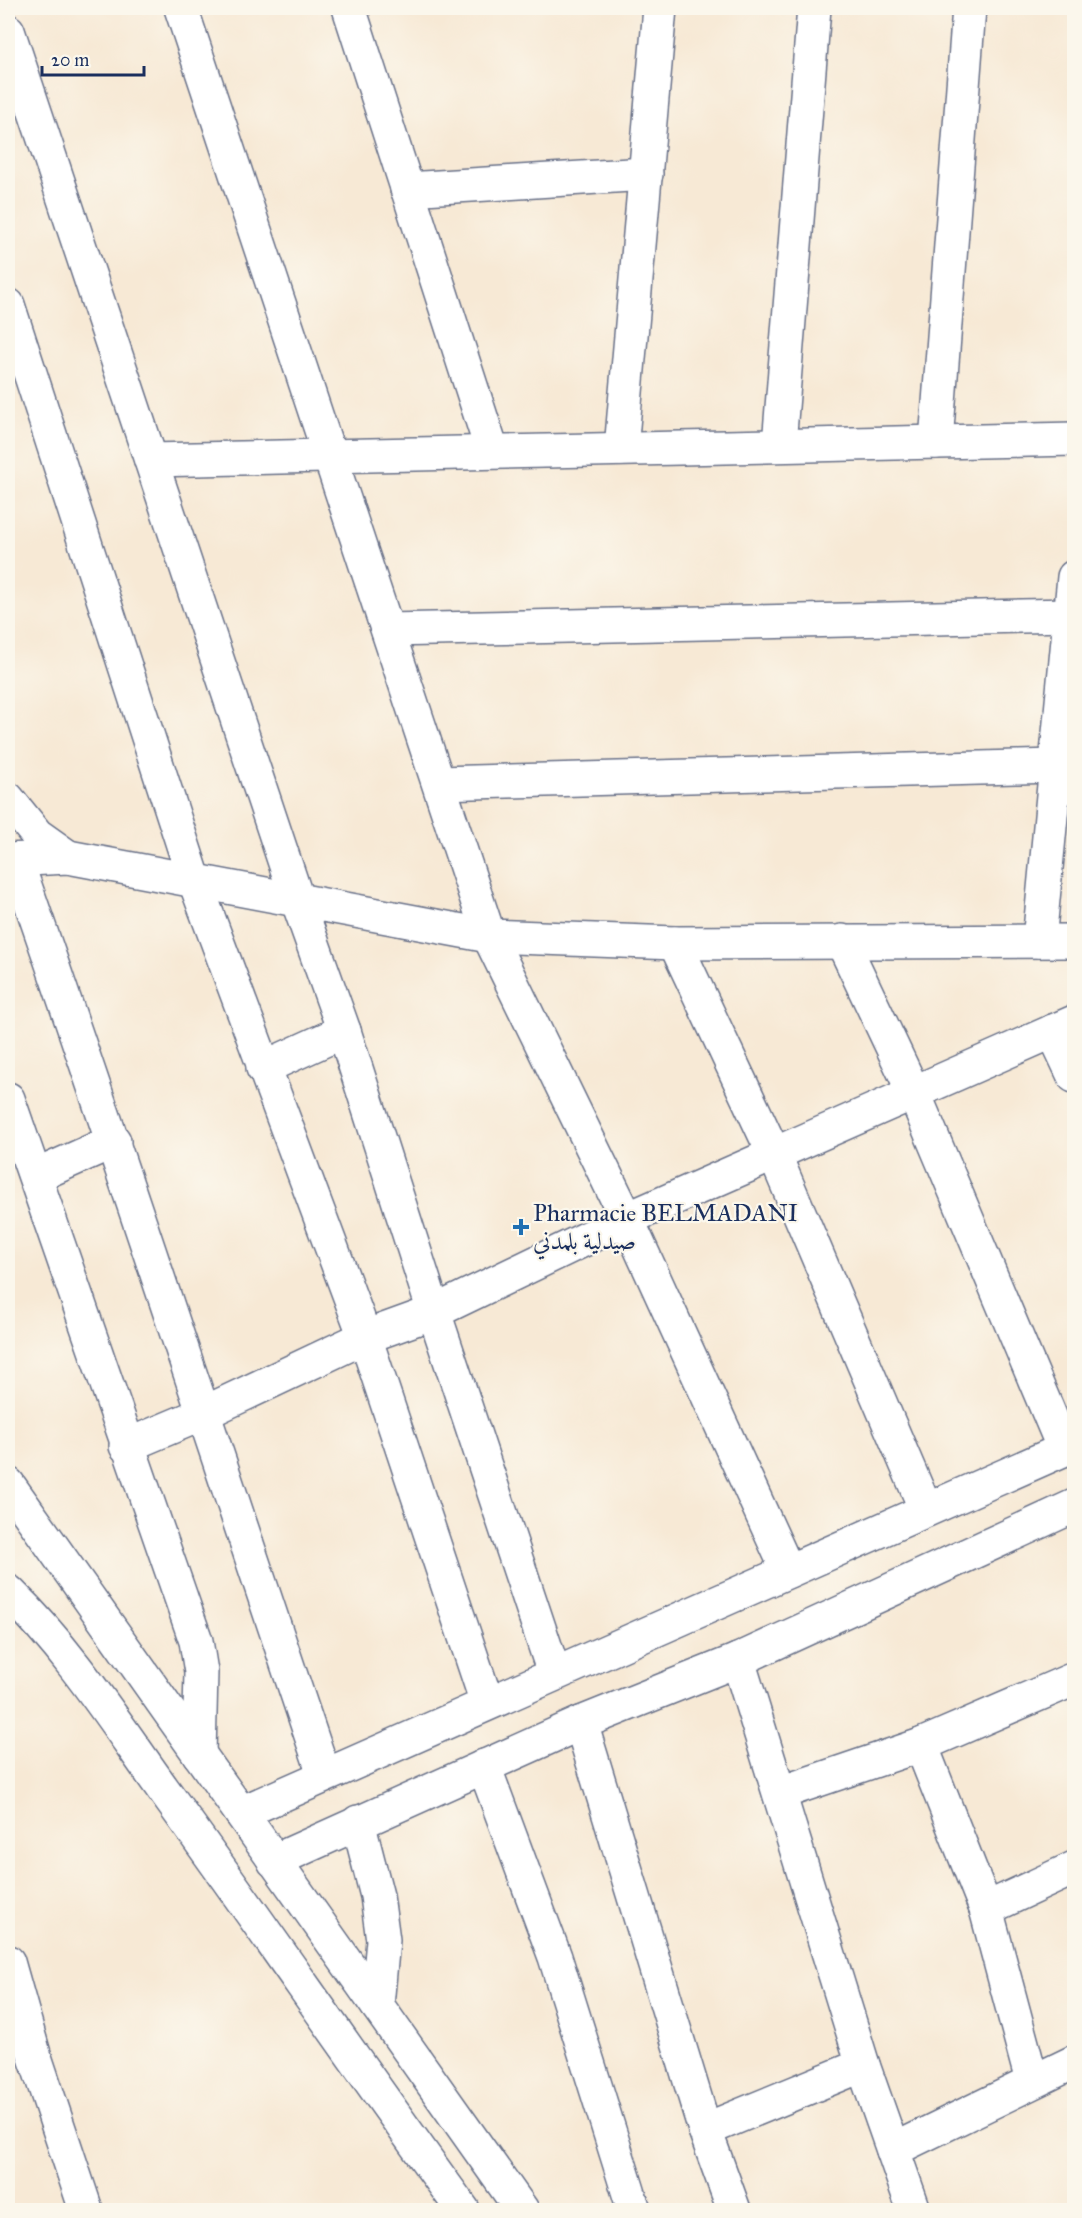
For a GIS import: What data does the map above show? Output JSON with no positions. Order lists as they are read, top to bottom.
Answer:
{
  "places": {
    "health": ["Pharmacie BELMADANI صيدلية بلمدني"]
  },
  "scale_bar": "20 m"
}
